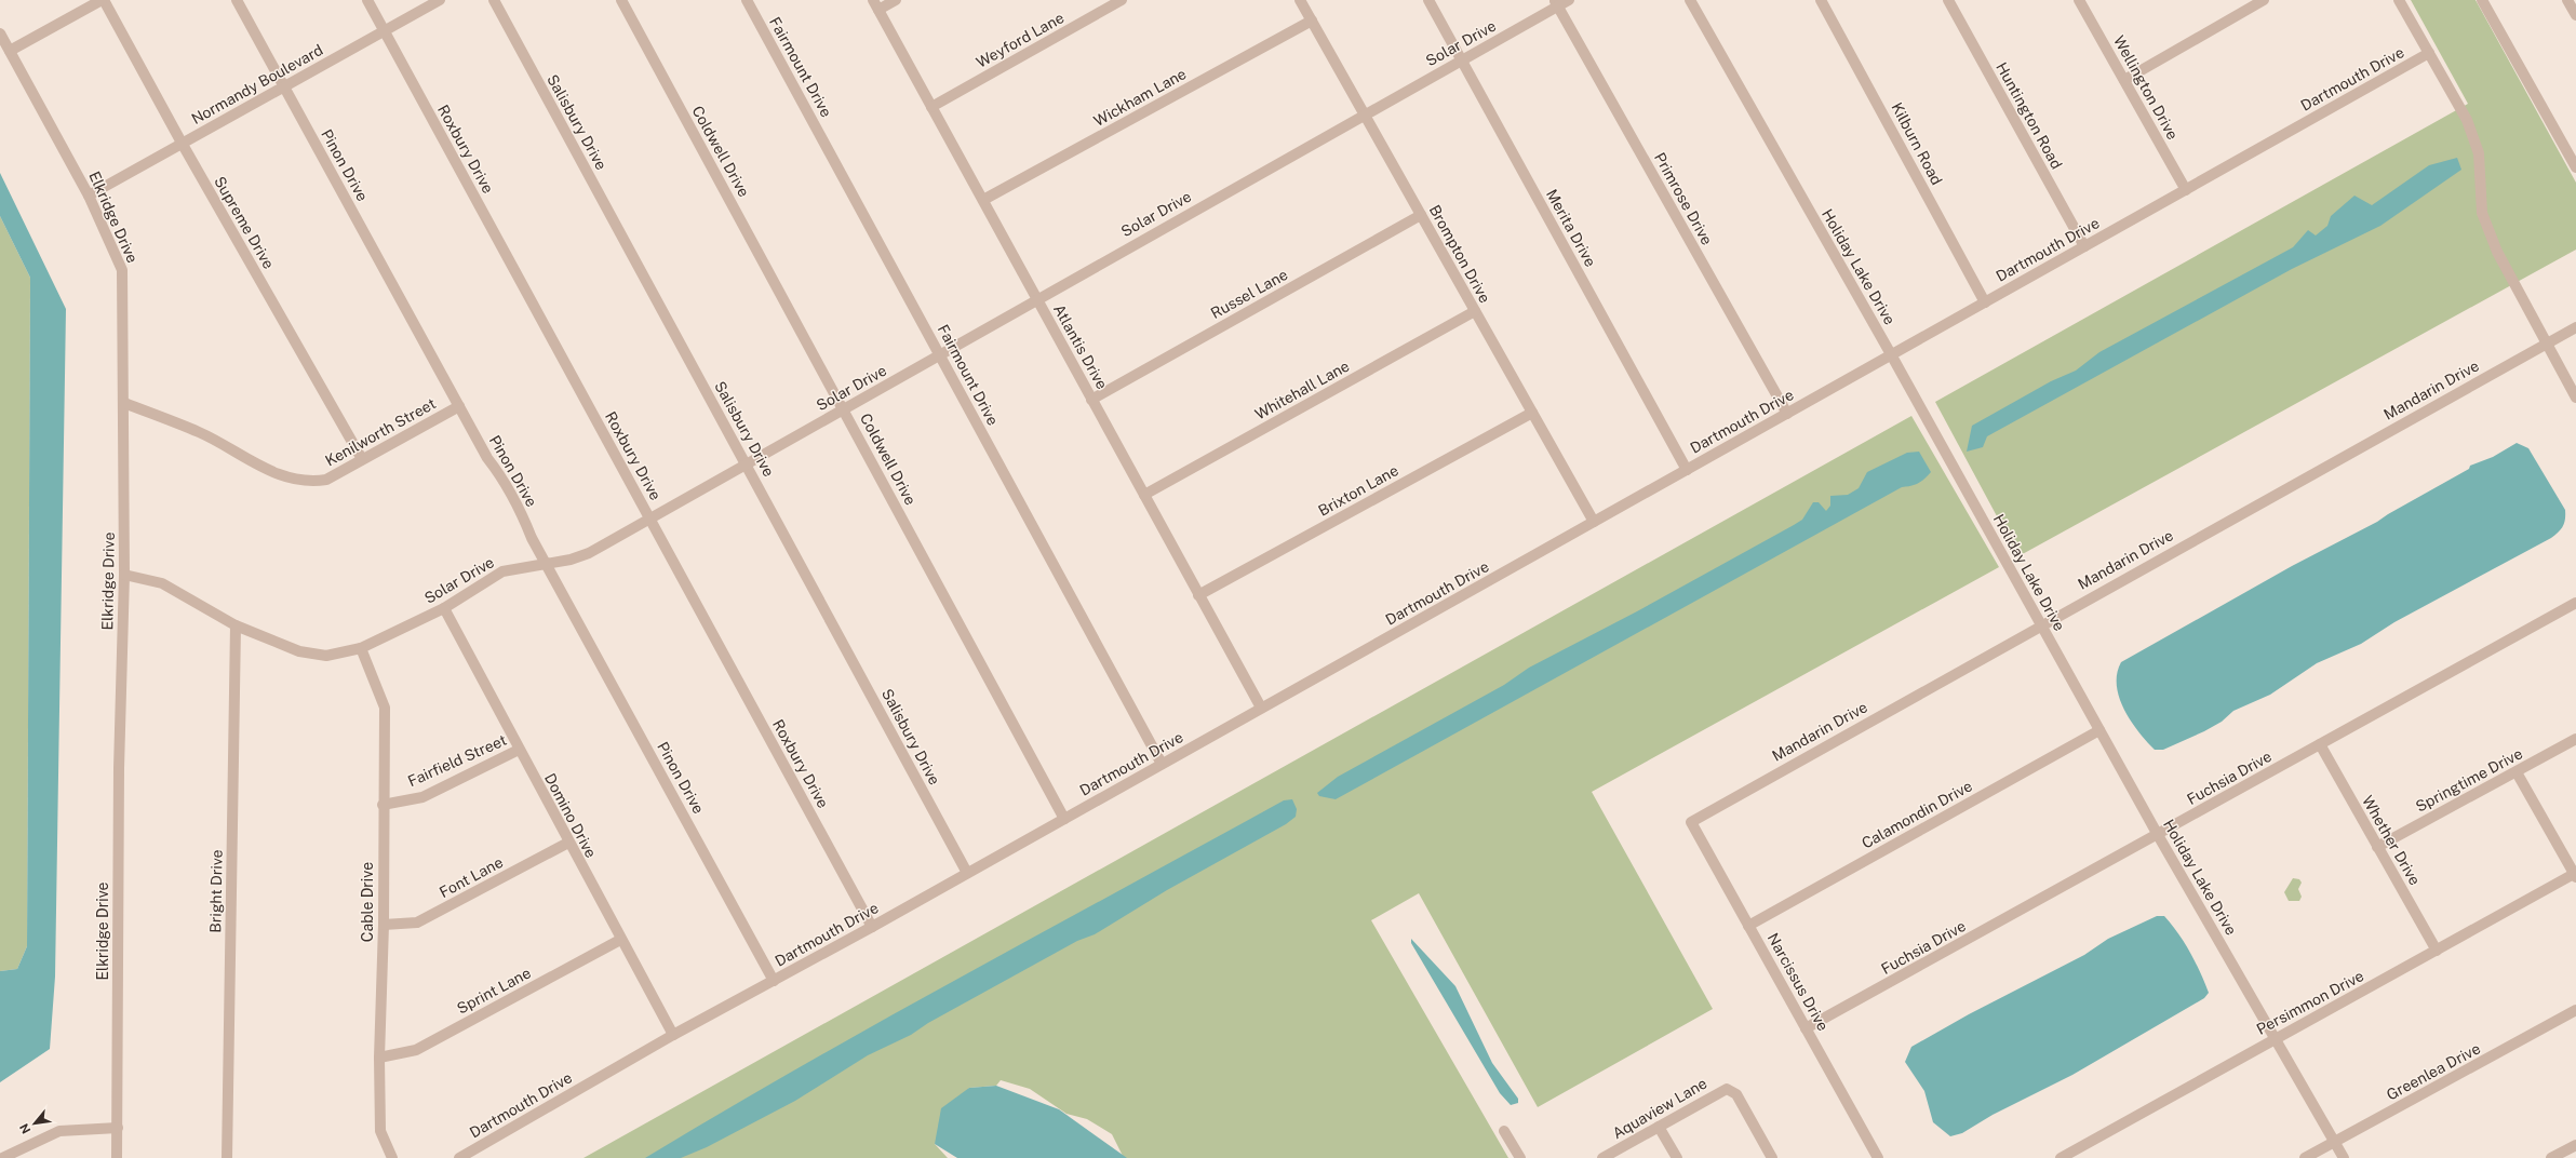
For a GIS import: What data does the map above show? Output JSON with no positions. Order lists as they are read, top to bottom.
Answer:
{
  "streets": {
    "street": [
      "Weyford Lane",
      "Solar Drive",
      "Fairmount Drive",
      "Dartmouth Drive",
      "Normandy Boulevard",
      "Wellington Drive",
      "Wickham Lane",
      "Huntington Road",
      "Salisbury Drive",
      "Kilburn Road",
      "Roxbury Drive",
      "Coldwell Drive",
      "Pinon Drive",
      "Primrose Drive",
      "Elkridge Drive",
      "Supreme Drive",
      "Merita Drive",
      "Brompton Drive",
      "Holiday Lake Drive",
      "Russel Lane",
      "Atlantis Drive",
      "Whitehall Lane",
      "Mandarin Drive",
      "Kenilworth Street",
      "Brixton Lane",
      "Fairfield Street",
      "Fuchsia Drive",
      "Springtime Drive",
      "Calamondin Drive",
      "Domino Drive",
      "Whether Drive",
      "Font Lane",
      "Bright Drive",
      "Cable Drive",
      "Narcissus Drive",
      "Sprint Lane",
      "Persimmon Drive",
      "Greenlea Drive",
      "Aquaview Lane"
    ]
  },
  "crossings": [
    ["Weyford Lane", "Atlantis Drive"],
    ["Solar Drive", "Fairmount Drive"],
    ["Solar Drive", "Salisbury Drive"],
    ["Solar Drive", "Roxbury Drive"],
    ["Solar Drive", "Coldwell Drive"],
    ["Solar Drive", "Pinon Drive"],
    ["Solar Drive", "Primrose Drive"],
    ["Solar Drive", "Elkridge Drive"],
    ["Solar Drive", "Merita Drive"],
    ["Solar Drive", "Brompton Drive"],
    ["Solar Drive", "Atlantis Drive"],
    ["Solar Drive", "Domino Drive"],
    ["Solar Drive", "Bright Drive"],
    ["Solar Drive", "Cable Drive"],
    ["Fairmount Drive", "Dartmouth Drive"],
    ["Dartmouth Drive", "Wellington Drive"],
    ["Dartmouth Drive", "Huntington Road"],
    ["Dartmouth Drive", "Salisbury Drive"],
    ["Dartmouth Drive", "Kilburn Road"],
    ["Dartmouth Drive", "Roxbury Drive"],
    ["Dartmouth Drive", "Coldwell Drive"],
    ["Dartmouth Drive", "Pinon Drive"],
    ["Dartmouth Drive", "Primrose Drive"],
    ["Dartmouth Drive", "Merita Drive"],
    ["Dartmouth Drive", "Brompton Drive"],
    ["Dartmouth Drive", "Holiday Lake Drive"],
    ["Dartmouth Drive", "Atlantis Drive"],
    ["Dartmouth Drive", "Domino Drive"],
    ["Normandy Boulevard", "Roxbury Drive"],
    ["Normandy Boulevard", "Pinon Drive"],
    ["Normandy Boulevard", "Elkridge Drive"],
    ["Normandy Boulevard", "Supreme Drive"],
    ["Wickham Lane", "Brompton Drive"],
    ["Wickham Lane", "Atlantis Drive"],
    ["Pinon Drive", "Kenilworth Street"],
    ["Elkridge Drive", "Kenilworth Street"],
    ["Supreme Drive", "Kenilworth Street"],
    ["Brompton Drive", "Russel Lane"],
    ["Brompton Drive", "Whitehall Lane"],
    ["Brompton Drive", "Brixton Lane"],
    ["Holiday Lake Drive", "Mandarin Drive"],
    ["Holiday Lake Drive", "Fuchsia Drive"],
    ["Holiday Lake Drive", "Calamondin Drive"],
    ["Holiday Lake Drive", "Persimmon Drive"],
    ["Holiday Lake Drive", "Greenlea Drive"],
    ["Russel Lane", "Atlantis Drive"],
    ["Atlantis Drive", "Whitehall Lane"],
    ["Atlantis Drive", "Brixton Lane"],
    ["Mandarin Drive", "Narcissus Drive"],
    ["Fairfield Street", "Domino Drive"],
    ["Fairfield Street", "Cable Drive"],
    ["Fuchsia Drive", "Whether Drive"],
    ["Fuchsia Drive", "Narcissus Drive"],
    ["Springtime Drive", "Whether Drive"],
    ["Calamondin Drive", "Narcissus Drive"],
    ["Domino Drive", "Font Lane"],
    ["Domino Drive", "Sprint Lane"],
    ["Whether Drive", "Persimmon Drive"],
    ["Font Lane", "Cable Drive"],
    ["Cable Drive", "Sprint Lane"]
  ],
  "north": "bottom left"
}
